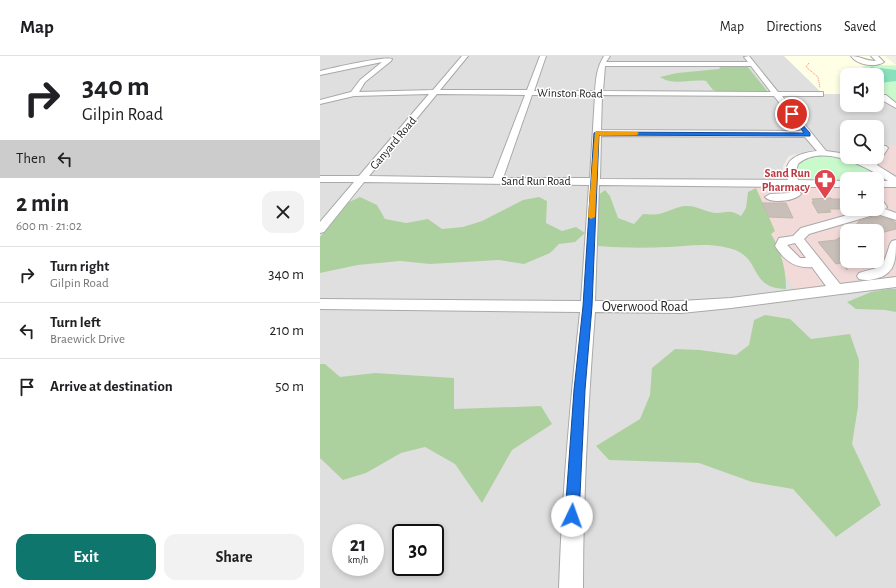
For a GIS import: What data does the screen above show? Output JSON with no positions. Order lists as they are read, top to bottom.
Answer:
{
  "streets": {
    "street": [
      "Winston Road",
      "Ganyard Road",
      "Sand Run Road",
      "Overwood Road"
    ]
  },
  "crossings": [
    ["Winston Road", "Ganyard Road"],
    ["Ganyard Road", "Sand Run Road"]
  ],
  "places": {
    "pharmacy": ["Sand Run Pharmacy"]
  },
  "page": {
    "header": "Map",
    "nav": ["Map", "Directions", "Saved"],
    "turn": ["340 m", "Gilpin Road"],
    "map_buttons": ["+", "−"],
    "then": "Then",
    "heading": ["2 min", "600 m · 21:02"],
    "list": [
      {
        "name": "Turn right",
        "note": "Gilpin Road",
        "value": "340 m"
      },
      {
        "name": "Turn left",
        "note": "Braewick Drive",
        "value": "210 m"
      },
      {
        "name": "Arrive at destination",
        "value": "50 m"
      }
    ],
    "speed": "21 km/h",
    "limit": "30",
    "buttons": ["Exit", "Share"]
  }
}
